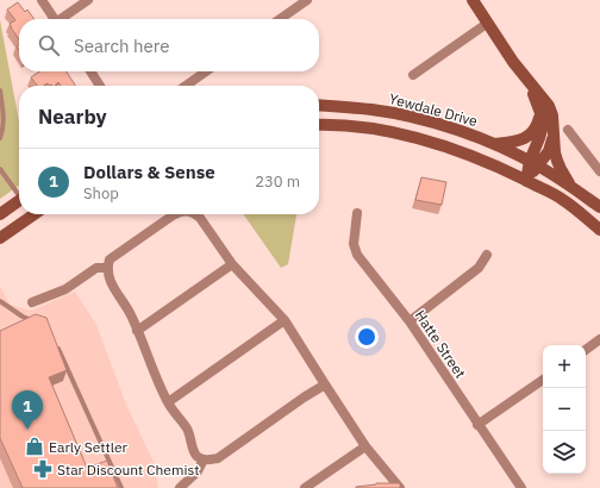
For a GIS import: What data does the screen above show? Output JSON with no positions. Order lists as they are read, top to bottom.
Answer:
{
  "streets": {
    "main road": ["Yewdale Drive"],
    "street": ["Hatte Street"]
  },
  "places": {
    "shop": ["Early Settler"],
    "pharmacy": ["Star Discount Chemist"]
  },
  "page": {
    "search": "Search here",
    "heading": "Nearby",
    "list": [
      {
        "mark": "1",
        "name": "Dollars & Sense",
        "note": "Shop",
        "value": "230 m"
      }
    ],
    "map_buttons": ["+", "−"],
    "pins": "1"
  }
}
